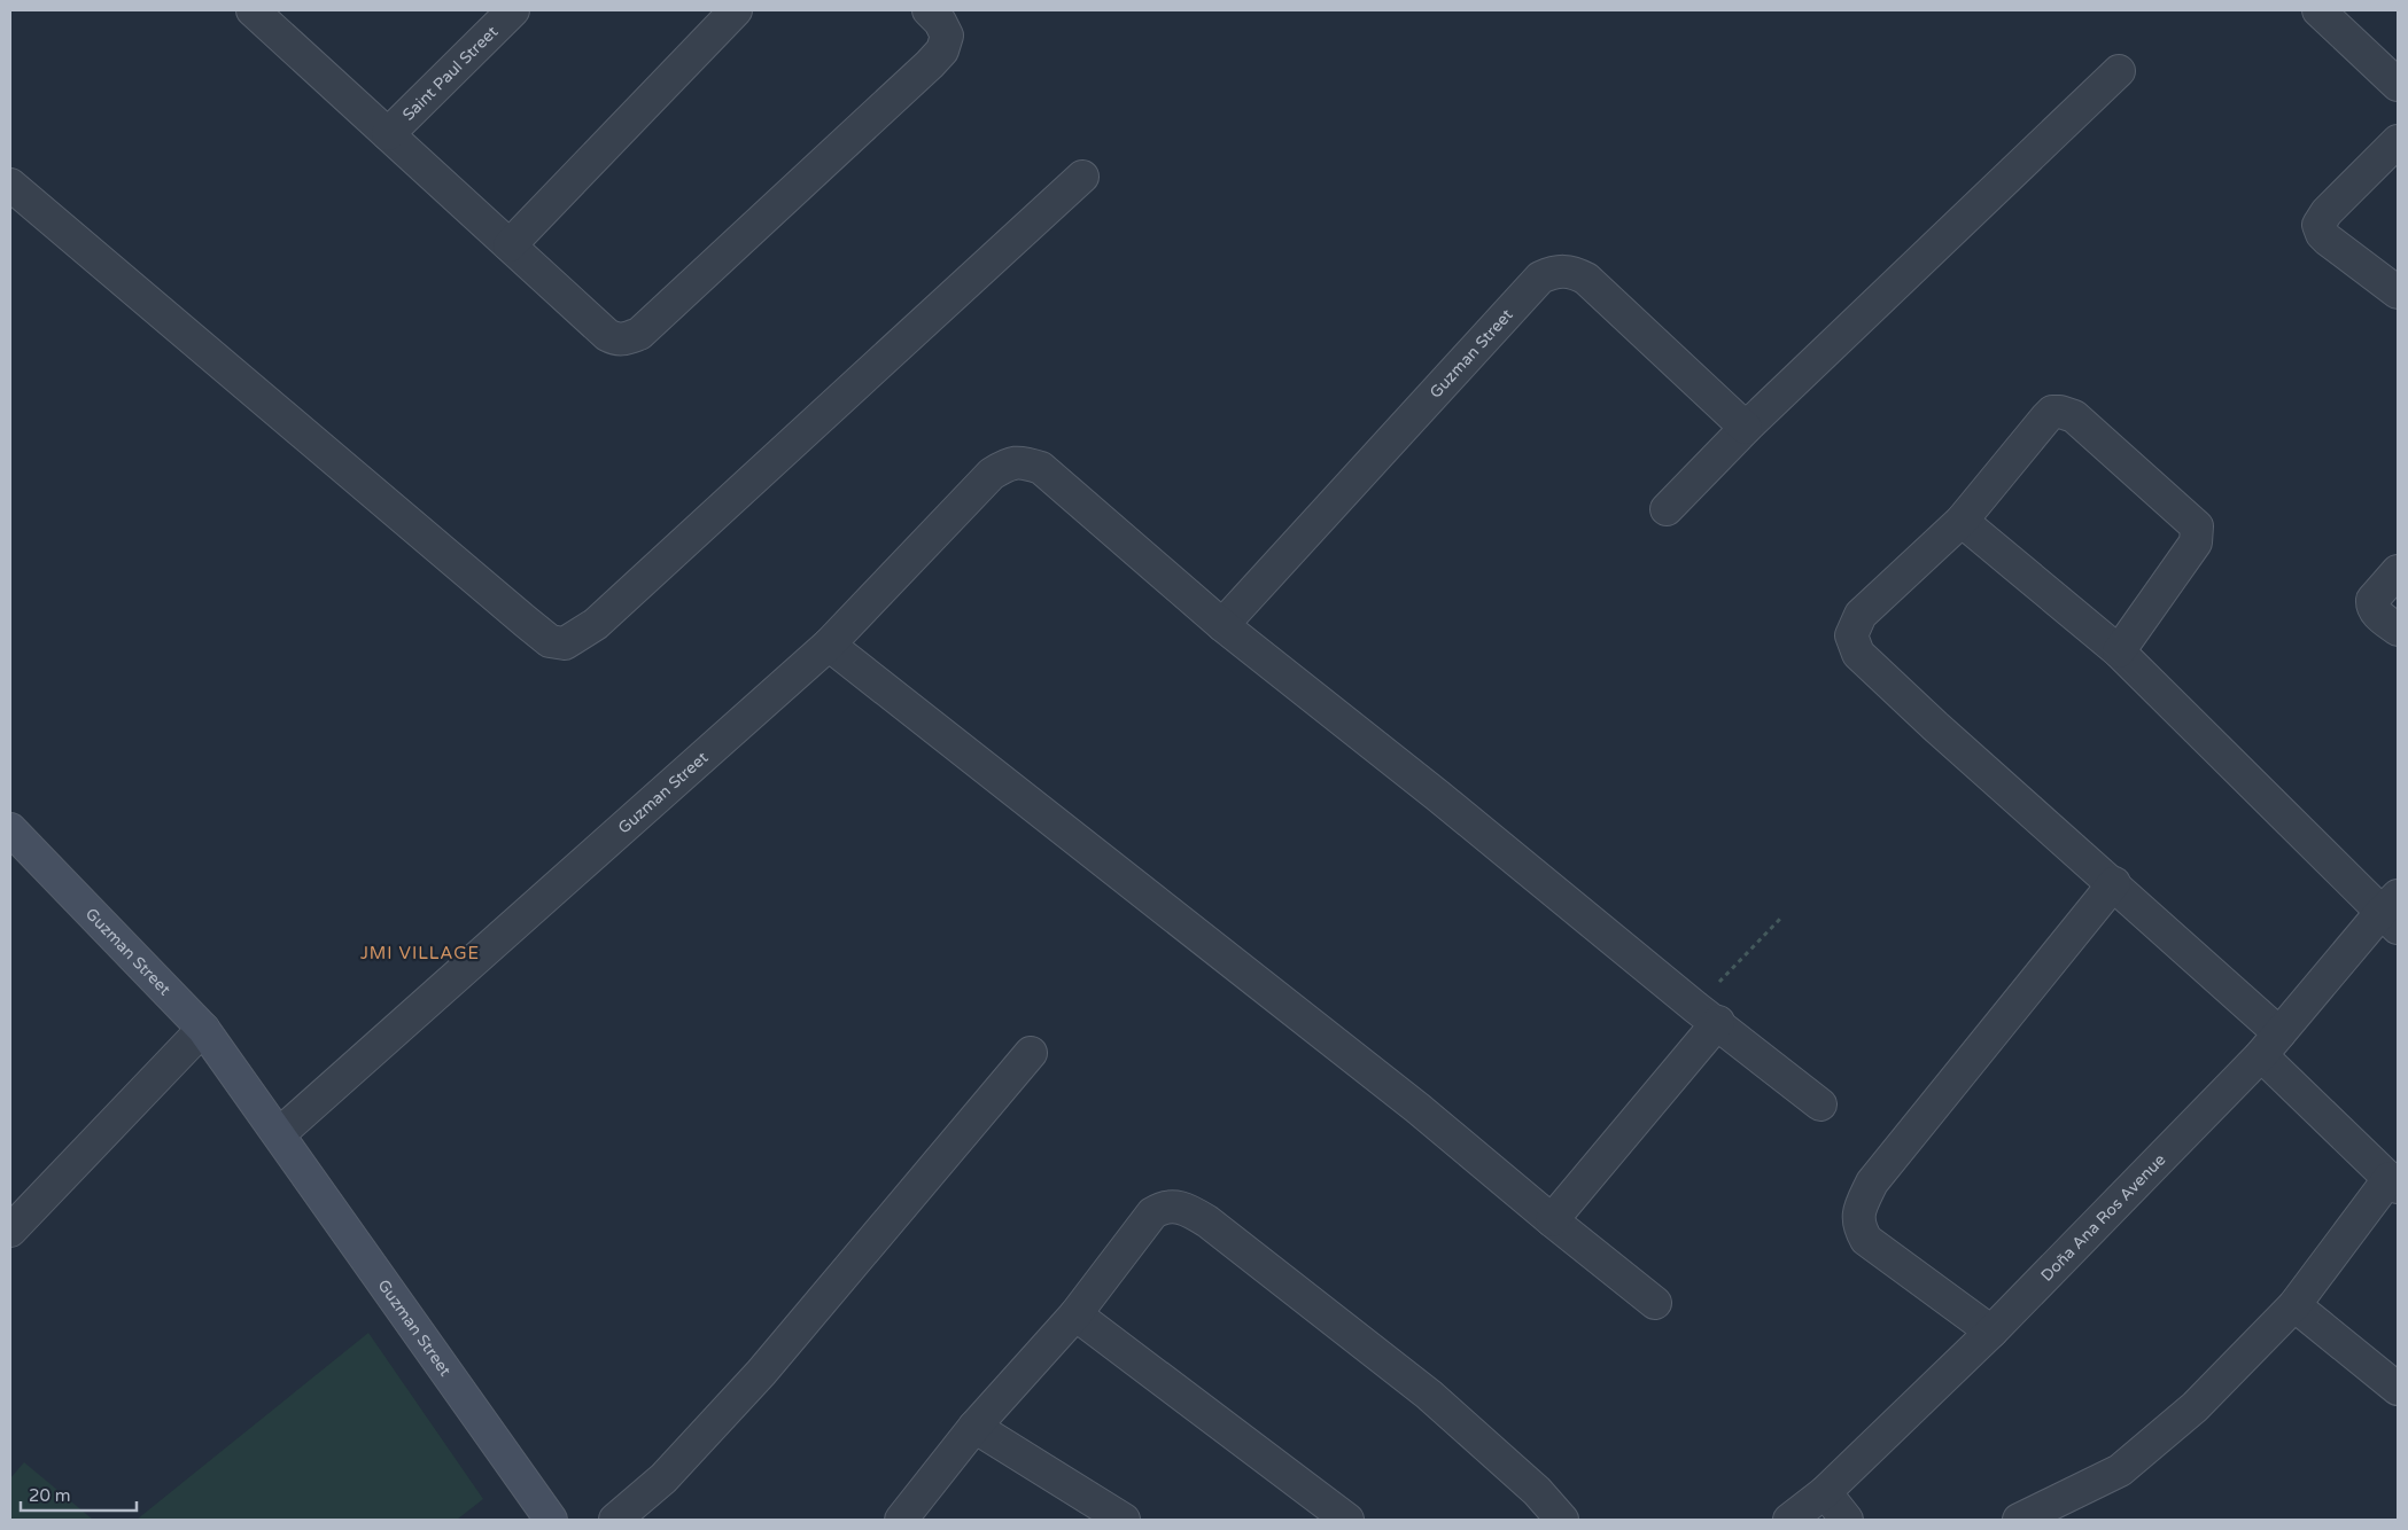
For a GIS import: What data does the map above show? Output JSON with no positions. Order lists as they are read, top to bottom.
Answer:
{
  "streets": {
    "main road": ["Guzman Street"],
    "street": ["Saint Paul Street", "Doña Ana Ros Avenue"]
  },
  "districts": ["JMI VILLAGE"],
  "scale_bar": "20 m"
}
